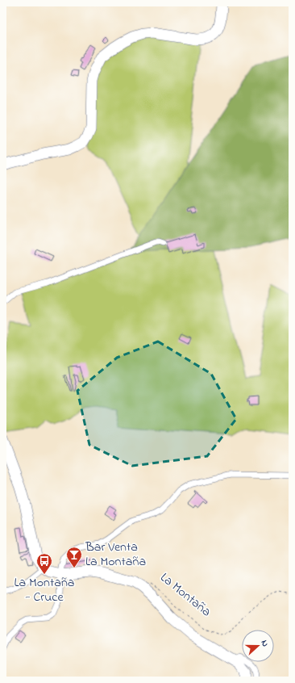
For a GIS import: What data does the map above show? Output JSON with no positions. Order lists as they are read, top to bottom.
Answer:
{
  "streets": {
    "highway": ["La Montaña"]
  },
  "places": {
    "bar": ["Bar Venta La Montaña"],
    "bus stop": ["La Montaña - Cruce"]
  },
  "north": "right"
}
